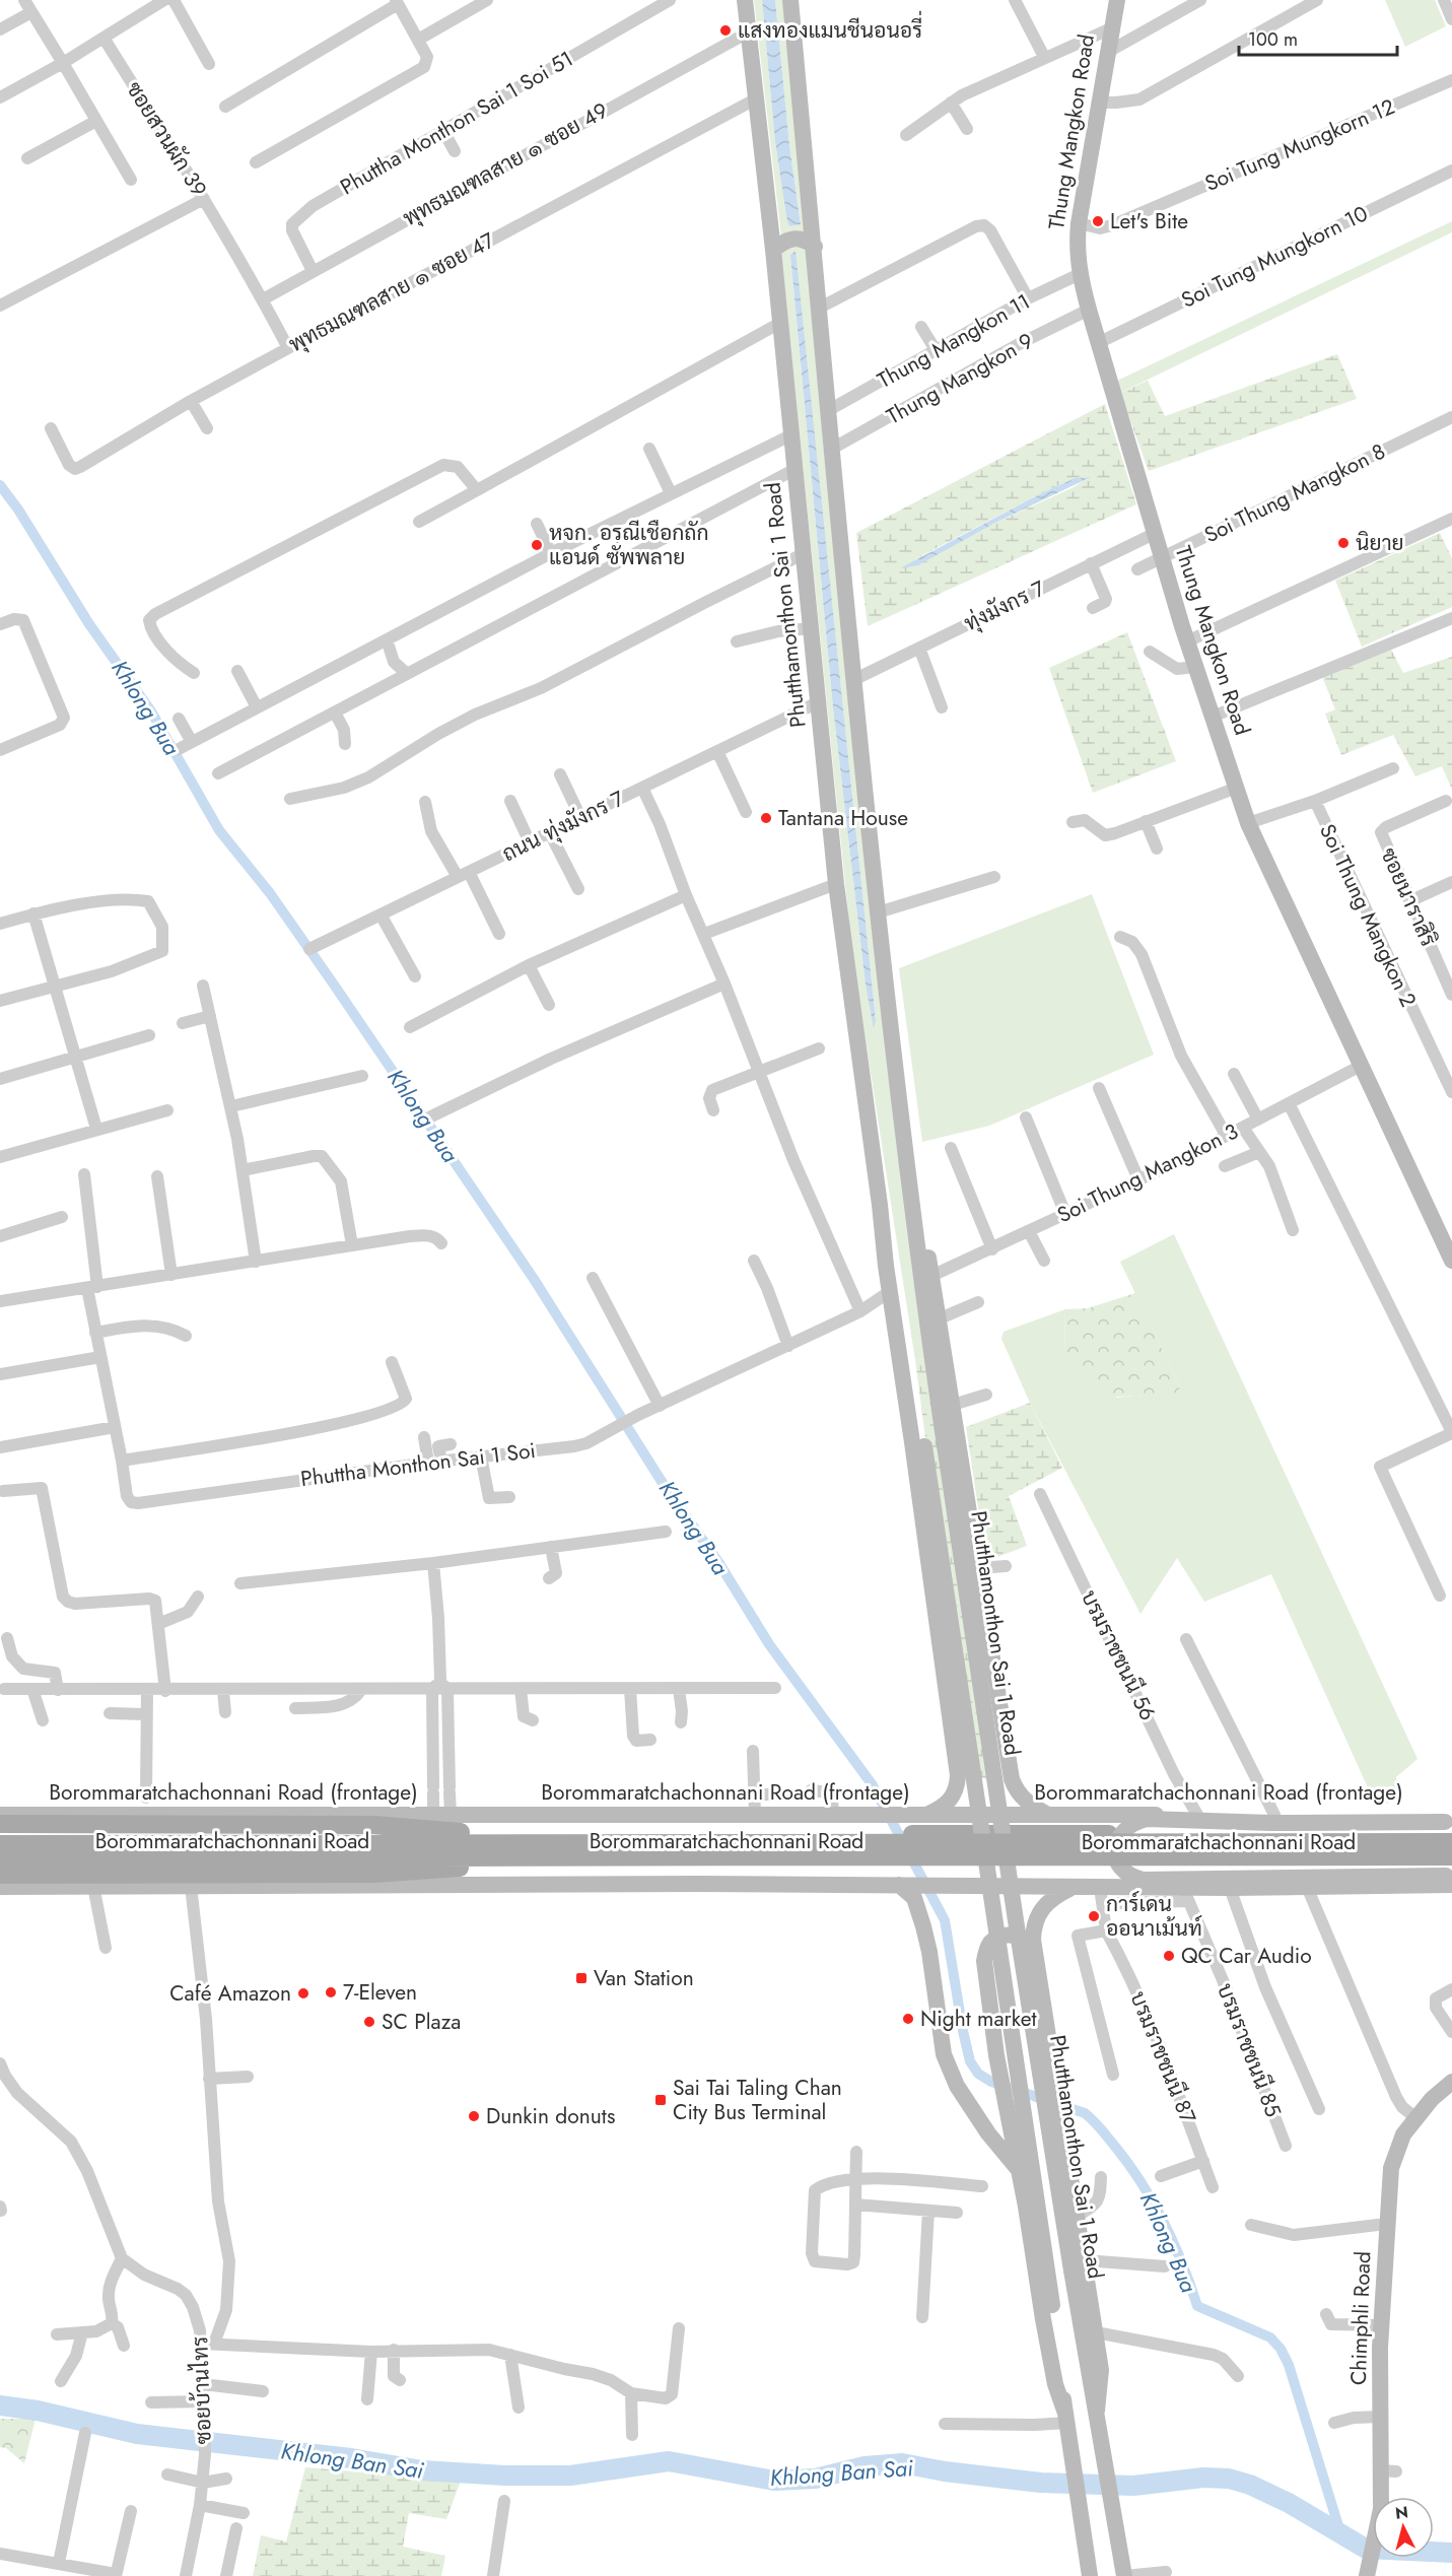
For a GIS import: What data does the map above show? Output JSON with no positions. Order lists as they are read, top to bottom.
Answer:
{
  "streets": {
    "main road": [
      "Thung Mangkon Road",
      "Phutthamonthon Sai 1 Road",
      "Borommaratchachonnani Road (frontage)",
      "Borommaratchachonnani Road",
      "Chimphli Road"
    ],
    "street": [
      "Phuttha Monthon Sai 1 Soi 51",
      "ซอยสวนผัก 39",
      "Soi Tung Mungkorn 12",
      "พุทธมณฑลสาย ๑ ซอย 49",
      "Soi Tung Mungkorn 10",
      "พุทธมณฑลสาย ๑ ซอย 47",
      "Thung Mangkon 11",
      "Thung Mangkon 9",
      "Soi Thung Mangkon 8",
      "ทุ่งมังกร 7",
      "ถนน ทุ่งมังกร 7",
      "ซอยนาราสิริ",
      "Soi Thung Mangkon 2",
      "Soi Thung Mangkon 3",
      "Phuttha Monthon Sai 1 Soi",
      "บรมราชชนนี 56",
      "บรมราชชนนี 85",
      "บรมราชชนนี 87",
      "ซอยบ้านไทร"
    ]
  },
  "crossings": [
    ["Phuttha Monthon Sai 1 Soi 51", "พุทธมณฑลสาย ๑ ซอย 49"],
    ["Thung Mangkon Road", "Soi Tung Mungkorn 12"],
    ["Thung Mangkon Road", "Soi Tung Mungkorn 10"],
    ["Thung Mangkon Road", "Thung Mangkon 11"],
    ["Thung Mangkon Road", "Thung Mangkon 9"],
    ["Thung Mangkon Road", "Soi Thung Mangkon 8"],
    ["Thung Mangkon Road", "ทุ่งมังกร 7"],
    ["Thung Mangkon Road", "Soi Thung Mangkon 2"],
    ["Thung Mangkon Road", "Soi Thung Mangkon 3"],
    ["ซอยสวนผัก 39", "พุทธมณฑลสาย ๑ ซอย 49"],
    ["ซอยสวนผัก 39", "พุทธมณฑลสาย ๑ ซอย 47"],
    ["พุทธมณฑลสาย ๑ ซอย 49", "Phutthamonthon Sai 1 Road"],
    ["พุทธมณฑลสาย ๑ ซอย 47", "Phutthamonthon Sai 1 Road"],
    ["Thung Mangkon 11", "Phutthamonthon Sai 1 Road"],
    ["Thung Mangkon 9", "Phutthamonthon Sai 1 Road"],
    ["Phutthamonthon Sai 1 Road", "ทุ่งมังกร 7"],
    ["Phutthamonthon Sai 1 Road", "ถนน ทุ่งมังกร 7"],
    ["Phutthamonthon Sai 1 Road", "Soi Thung Mangkon 3"],
    ["Phutthamonthon Sai 1 Road", "Phuttha Monthon Sai 1 Soi"],
    ["Phutthamonthon Sai 1 Road", "Borommaratchachonnani Road (frontage)"],
    ["บรมราชชนนี 56", "Borommaratchachonnani Road (frontage)"],
    ["Borommaratchachonnani Road (frontage)", "Borommaratchachonnani Road"]
  ],
  "water": ["Khlong Bua", "Khlong Ban Sai"],
  "places": {
    "other": [
      "แสงทองแมนชีนอนอรี่",
      "Let's Bite",
      "นิยาย",
      "หจก. อรุณีเชือกถัก แอนด์ ซัพพลาย",
      "Tantana House",
      "การ์เดน ออนาเม้นท์",
      "QC Car Audio",
      "7-Eleven",
      "Café Amazon",
      "Night market",
      "SC Plaza",
      "Dunkin donuts"
    ],
    "transit": ["Van Station", "Sai Tai Taling Chan City Bus Terminal"]
  },
  "scale_bar": "100 m",
  "north": "top"
}
